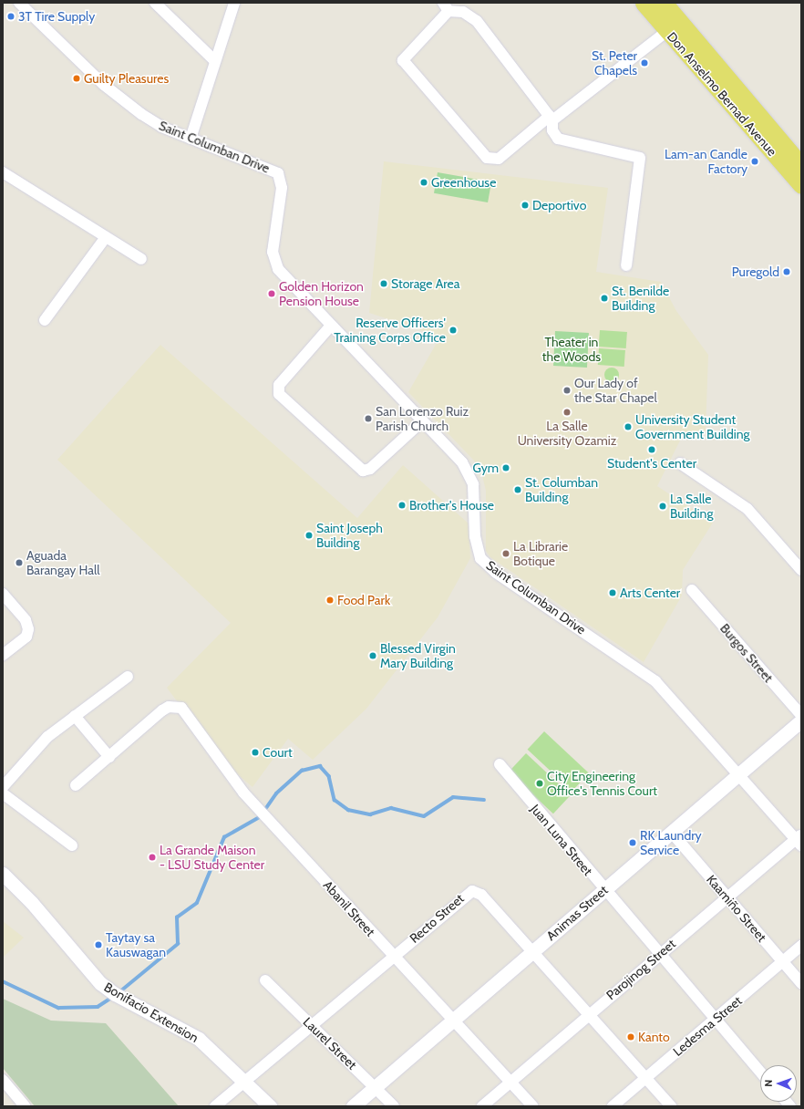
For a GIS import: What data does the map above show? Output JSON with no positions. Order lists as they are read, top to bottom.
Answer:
{
  "streets": {
    "main road": ["Don Anselmo Bernad Avenue"],
    "street": [
      "Saint Columban Drive",
      "Burgos Street",
      "Juan Luna Street",
      "Abanil Street",
      "Kaamiño Street",
      "Animas Street",
      "Recto Street",
      "Parojinog Street",
      "Bonifacio Extension",
      "Ledesma Street",
      "Laurel Street"
    ]
  },
  "crossings": [
    ["Saint Columban Drive", "Animas Street"],
    ["Saint Columban Drive", "Parojinog Street"],
    ["Juan Luna Street", "Animas Street"],
    ["Juan Luna Street", "Parojinog Street"],
    ["Juan Luna Street", "Ledesma Street"],
    ["Abanil Street", "Animas Street"],
    ["Abanil Street", "Recto Street"],
    ["Abanil Street", "Parojinog Street"],
    ["Kaamiño Street", "Animas Street"],
    ["Kaamiño Street", "Parojinog Street"],
    ["Kaamiño Street", "Ledesma Street"],
    ["Animas Street", "Recto Street"],
    ["Animas Street", "Laurel Street"],
    ["Recto Street", "Parojinog Street"],
    ["Recto Street", "Bonifacio Extension"],
    ["Recto Street", "Ledesma Street"],
    ["Recto Street", "Laurel Street"]
  ],
  "parks": ["Theater in the Woods"],
  "places": [
    "3T Tire Supply",
    "St. Peter Chapels",
    "Guilty Pleasures",
    "Lam-an Candle Factory",
    "Greenhouse",
    "Deportivo",
    "Puregold",
    "Storage Area",
    "Golden Horizon Pension House",
    "St. Benilde Building",
    "Reserve Officers' Training Corps Office",
    "Our Lady of the Star Chapel",
    "La Salle University Ozamiz",
    "San Lorenzo Ruiz Parish Church",
    "University Student Government Building",
    "Student's Center",
    "Gym",
    "St. Columban Building",
    "Brother's House",
    "La Salle Building",
    "Saint Joseph Building",
    "La Librarie Botique",
    "Aguada Barangay Hall",
    "Arts Center",
    "Food Park",
    "Blessed Virgin Mary Building",
    "Court",
    "City Engineering Office's Tennis Court",
    "RK Laundry Service",
    "La Grande Maison - LSU Study Center",
    "Taytay sa Kauswagan",
    "Kanto"
  ],
  "north": "left"
}
